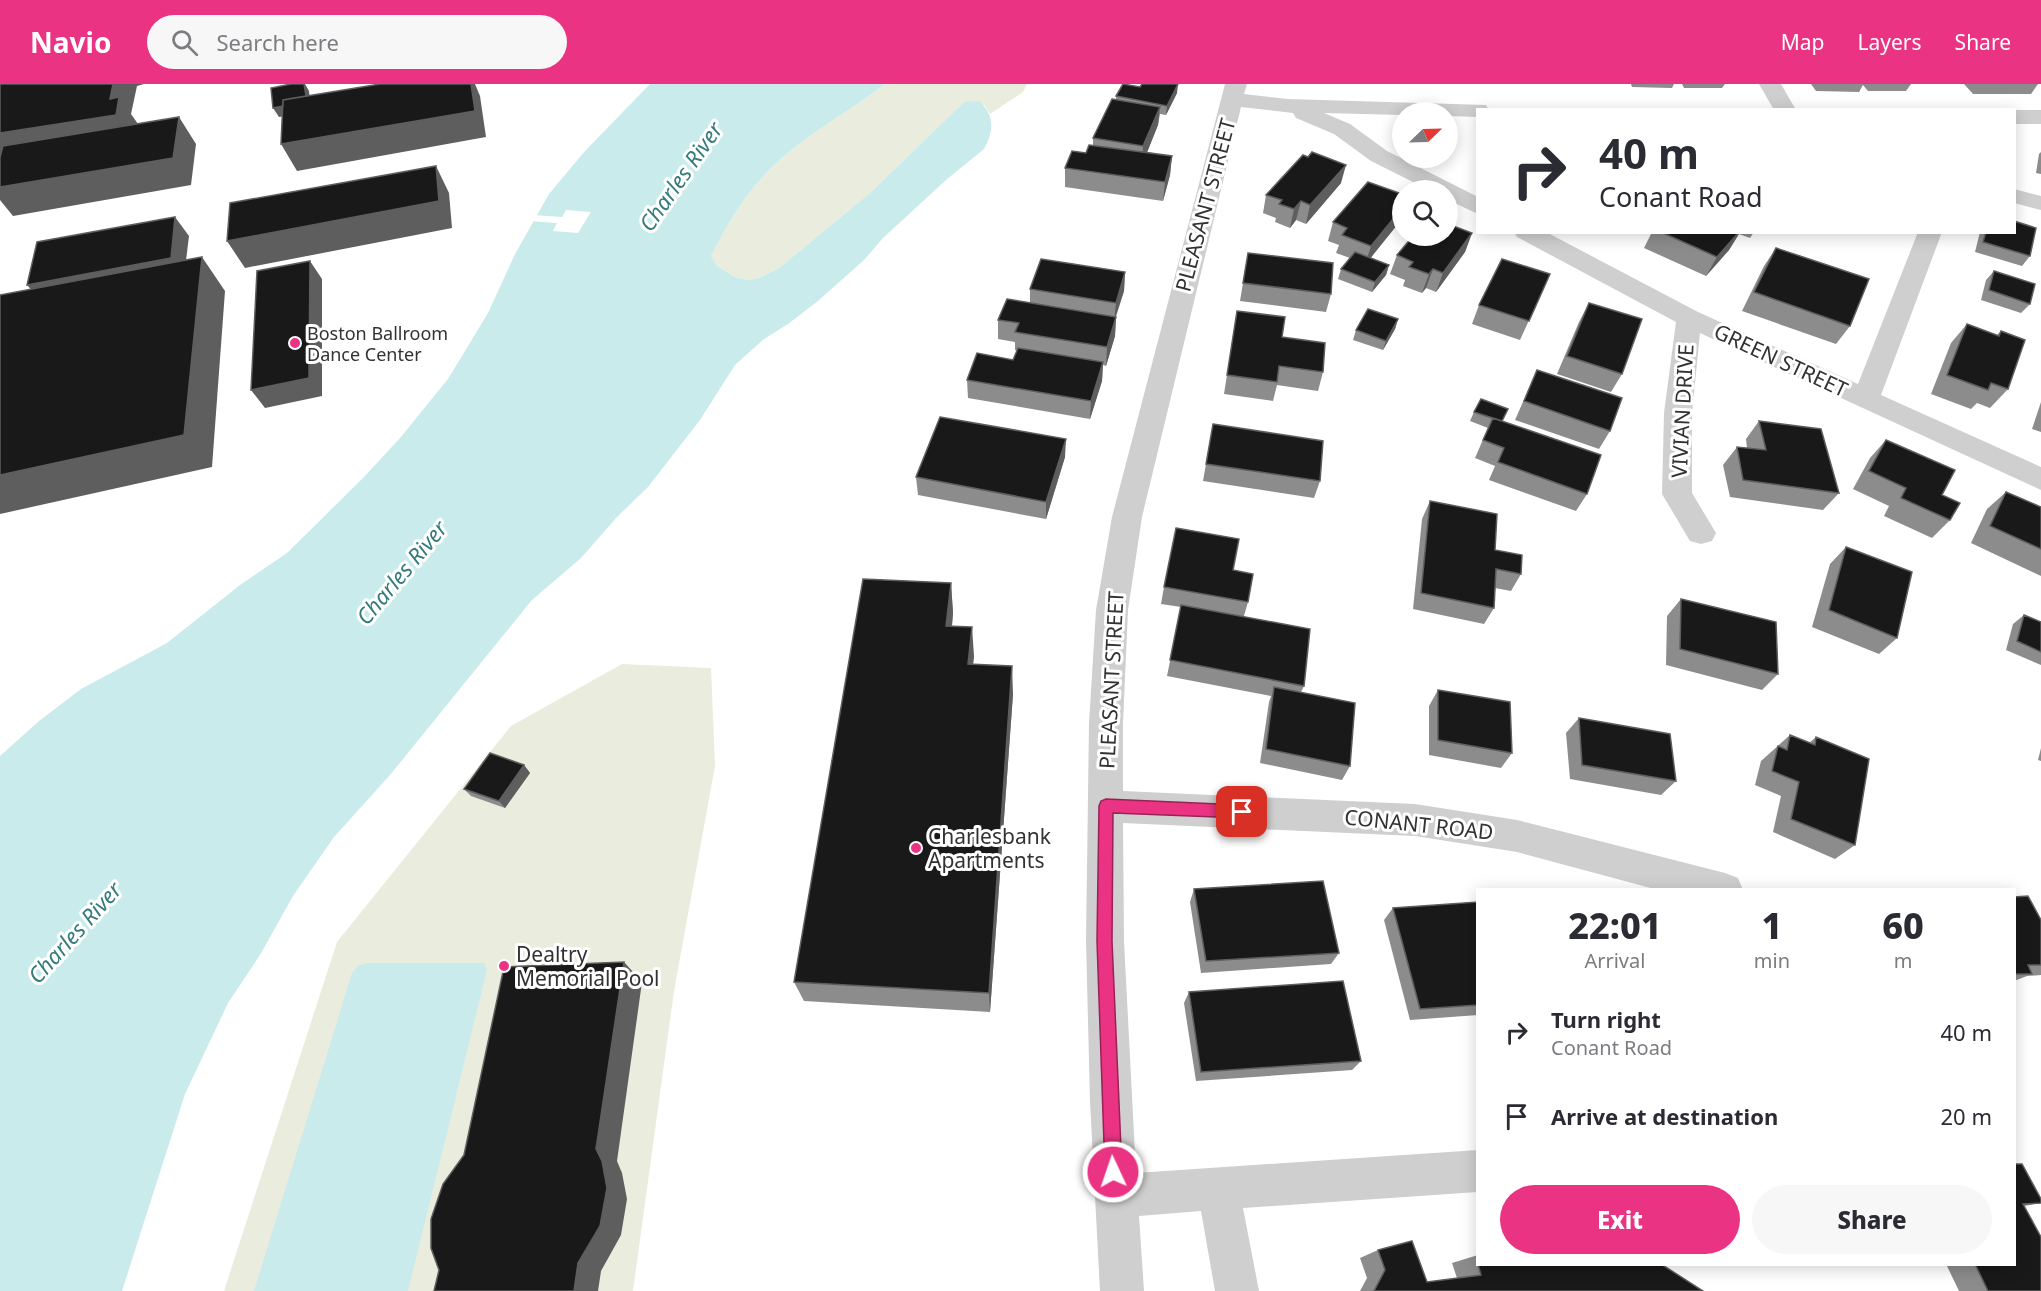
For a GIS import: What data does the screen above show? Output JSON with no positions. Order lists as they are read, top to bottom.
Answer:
{
  "streets": {
    "street": [
      "PLEASANT STREET",
      "GREEN STREET",
      "VIVIAN DRIVE",
      "CONANT ROAD"
    ]
  },
  "crossings": [
    ["PLEASANT STREET", "CONANT ROAD"],
    ["GREEN STREET", "VIVIAN DRIVE"]
  ],
  "water": ["Charles River"],
  "places": ["Boston Ballroom Dance Center", "Charlesbank Apartments", "Dealtry Memorial Pool"],
  "north": "top right",
  "page": {
    "header": "Navio",
    "search": "Search here",
    "nav": ["Map", "Layers", "Share"],
    "turn": ["40 m", "Conant Road"],
    "eta": [
      "22:01",
      "Arrival",
      "1",
      "min",
      "60",
      "m"
    ],
    "list": [
      {
        "name": "Turn right",
        "note": "Conant Road",
        "value": "40 m"
      },
      {
        "name": "Arrive at destination",
        "value": "20 m"
      }
    ],
    "buttons": ["Exit", "Share"]
  }
}
